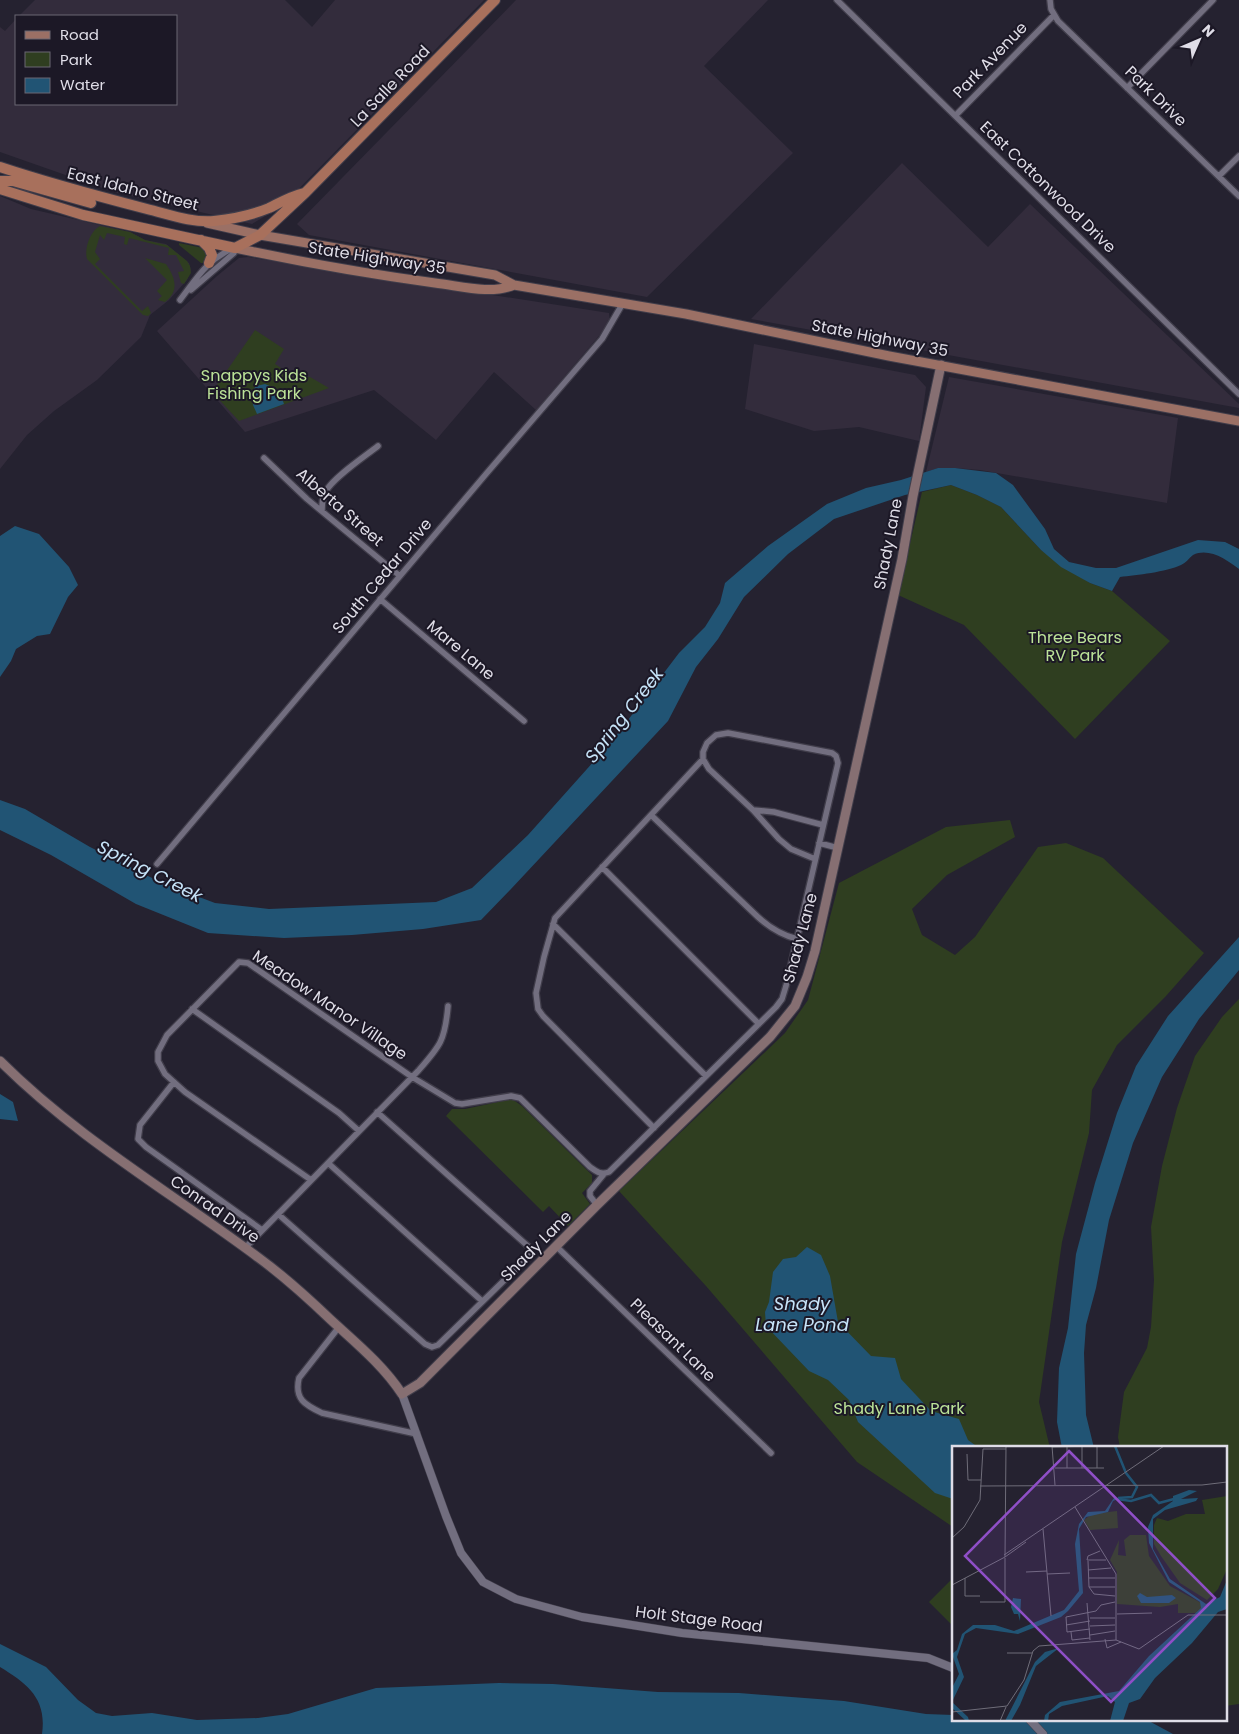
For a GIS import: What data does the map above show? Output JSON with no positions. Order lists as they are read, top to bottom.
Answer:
{
  "streets": {
    "highway": ["La Salle Road", "East Idaho Street"],
    "main road": ["State Highway 35", "Shady Lane", "Conrad Drive"],
    "street": [
      "Park Avenue",
      "Park Drive",
      "East Cottonwood Drive",
      "Alberta Street",
      "South Cedar Drive",
      "Mare Lane",
      "Meadow Manor Village",
      "Pleasant Lane",
      "Holt Stage Road"
    ]
  },
  "crossings": [
    ["Park Avenue", "Park Drive"],
    ["Park Avenue", "East Cottonwood Drive"],
    ["La Salle Road", "East Idaho Street"],
    ["La Salle Road", "State Highway 35"],
    ["East Idaho Street", "State Highway 35"],
    ["State Highway 35", "Shady Lane"],
    ["State Highway 35", "South Cedar Drive"],
    ["Alberta Street", "South Cedar Drive"],
    ["Shady Lane", "Conrad Drive"],
    ["Shady Lane", "Pleasant Lane"],
    ["South Cedar Drive", "Mare Lane"],
    ["Meadow Manor Village", "Conrad Drive"]
  ],
  "water": ["Spring Creek", "Shady Lane Pond"],
  "parks": ["Snappys Kids Fishing Park", "Three Bears RV Park", "Shady Lane Park"],
  "legend": ["Road", "Park", "Water"],
  "north": "top right"
}
